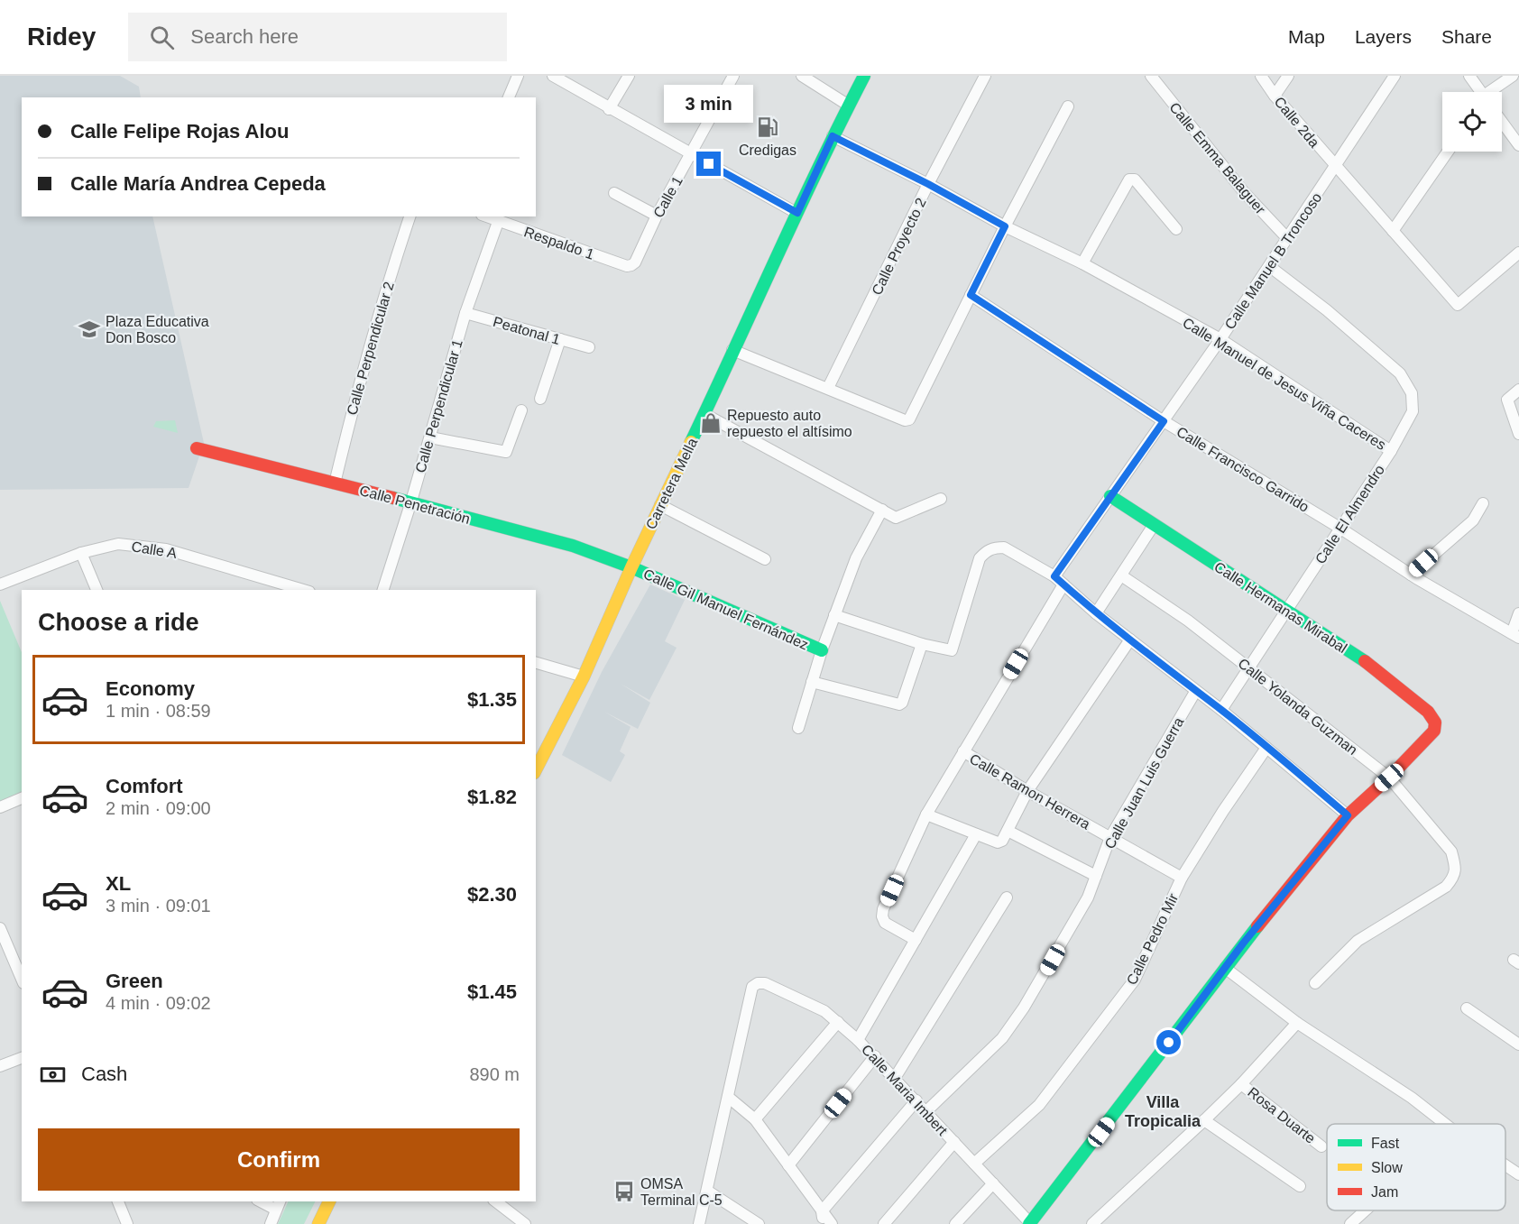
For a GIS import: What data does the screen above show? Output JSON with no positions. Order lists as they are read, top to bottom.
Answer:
{
  "streets": {
    "street": [
      "Calle 2da",
      "Calle Emma Balaguer",
      "Calle 1",
      "Respaldo 1",
      "Calle Proyecto 2",
      "Calle Manuel B Troncoso",
      "Peatonal 1",
      "Calle Perpendicular 2",
      "Calle Manuel de Jesus Viña Caceres",
      "Calle Perpendicular 1",
      "Calle Francisco Garrido",
      "Carretera Mella",
      "Calle Penetración",
      "Calle El Almendro",
      "Calle A",
      "Calle Hermanas Mirabal",
      "Calle Gil Manuel Fernández",
      "Calle Yolanda Guzman",
      "Calle Juan Luis Guerra",
      "Calle Ramon Herrera",
      "Calle Pedro Mir",
      "Calle Maria Imbert",
      "Rosa Duarte"
    ]
  },
  "crossings": [
    ["Calle 2da", "Calle Manuel B Troncoso"],
    ["Calle Emma Balaguer", "Calle Manuel B Troncoso"],
    ["Calle 1", "Respaldo 1"],
    ["Respaldo 1", "Calle Perpendicular 1"],
    ["Calle Proyecto 2", "Calle Manuel de Jesus Viña Caceres"],
    ["Calle Manuel B Troncoso", "Calle Manuel de Jesus Viña Caceres"],
    ["Calle Manuel B Troncoso", "Calle Francisco Garrido"],
    ["Calle Manuel B Troncoso", "Calle El Almendro"],
    ["Calle Manuel B Troncoso", "Calle Hermanas Mirabal"],
    ["Peatonal 1", "Calle Perpendicular 1"],
    ["Calle Perpendicular 2", "Calle Penetración"],
    ["Calle Manuel de Jesus Viña Caceres", "Carretera Mella"],
    ["Calle Manuel de Jesus Viña Caceres", "Calle El Almendro"],
    ["Calle Perpendicular 1", "Calle Penetración"],
    ["Calle Francisco Garrido", "Calle El Almendro"],
    ["Carretera Mella", "Calle Penetración"],
    ["Carretera Mella", "Calle Gil Manuel Fernández"],
    ["Calle Penetración", "Calle Gil Manuel Fernández"],
    ["Calle El Almendro", "Calle Hermanas Mirabal"],
    ["Calle El Almendro", "Calle Yolanda Guzman"],
    ["Calle Hermanas Mirabal", "Calle Yolanda Guzman"],
    ["Calle Juan Luis Guerra", "Calle Ramon Herrera"],
    ["Calle Juan Luis Guerra", "Calle Maria Imbert"],
    ["Calle Ramon Herrera", "Calle Pedro Mir"],
    ["Calle Pedro Mir", "Calle Maria Imbert"]
  ],
  "districts": ["Villa Tropicalia"],
  "places": {
    "fuel station": ["Credigas"],
    "school or university": ["Plaza Educativa Don Bosco"],
    "shop": ["Repuesto auto repuesto el altísimo"],
    "bus stop": ["OMSA Terminal C-5"]
  },
  "legend": ["Fast", "Slow", "Jam"],
  "page": {
    "header": "Ridey",
    "search": "Search here",
    "nav": ["Map", "Layers", "Share"],
    "bubble": "3 min",
    "banner": ["Calle Felipe Rojas Alou", "Calle María Andrea Cepeda"],
    "heading": "Choose a ride",
    "list": [
      {
        "name": "Economy",
        "note": "1 min · 08:59",
        "value": "$1.35"
      },
      {
        "name": "Comfort",
        "note": "2 min · 09:00",
        "value": "$1.82"
      },
      {
        "name": "XL",
        "note": "3 min · 09:01",
        "value": "$2.30"
      },
      {
        "name": "Green",
        "note": "4 min · 09:02",
        "value": "$1.45"
      }
    ],
    "pay": ["Cash", "890 m"],
    "buttons": "Confirm"
  }
}
